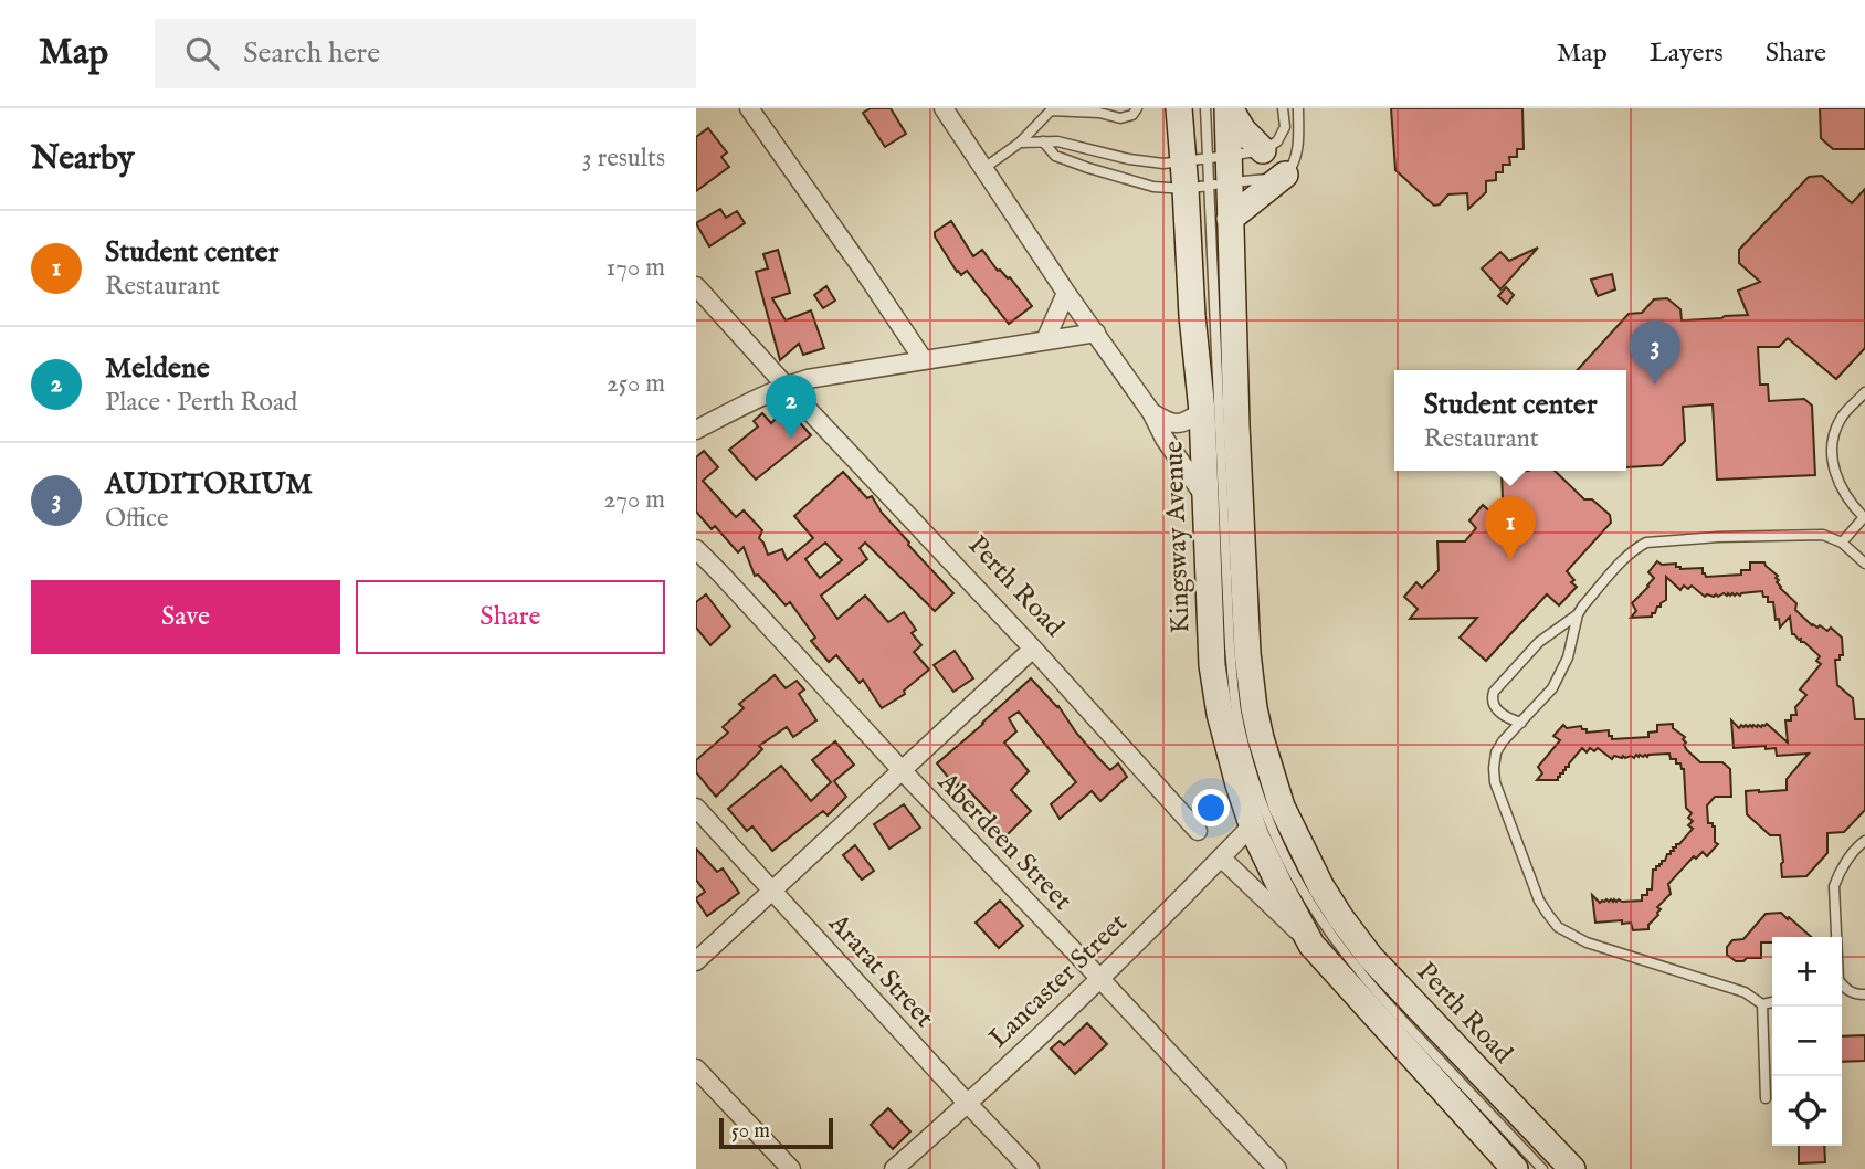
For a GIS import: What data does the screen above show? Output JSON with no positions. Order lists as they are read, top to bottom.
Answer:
{
  "streets": {
    "main road": ["Kingsway Avenue", "Perth Road"],
    "street": ["Aberdeen Street", "Ararat Street", "Lancaster Street"]
  },
  "crossings": [
    ["Kingsway Avenue", "Perth Road"],
    ["Kingsway Avenue", "Lancaster Street"],
    ["Aberdeen Street", "Lancaster Street"],
    ["Ararat Street", "Lancaster Street"]
  ],
  "scale_bar": "50 m",
  "page": {
    "header": "Map",
    "search": "Search here",
    "nav": ["Map", "Layers", "Share"],
    "heading": ["Nearby", "3 results"],
    "list": [
      {
        "mark": "1",
        "name": "Student center",
        "note": "Restaurant",
        "value": "170 m"
      },
      {
        "mark": "2",
        "name": "Meldene",
        "note": "Place · Perth Road",
        "value": "250 m"
      },
      {
        "mark": "3",
        "name": "AUDITORIUM",
        "note": "Office",
        "value": "270 m"
      }
    ],
    "pins": ["3", "2", "1"],
    "popup": ["Student center", "Restaurant"],
    "buttons": ["Save", "Share"],
    "map_buttons": ["+", "−"],
    "scale": "50 m"
  }
}
